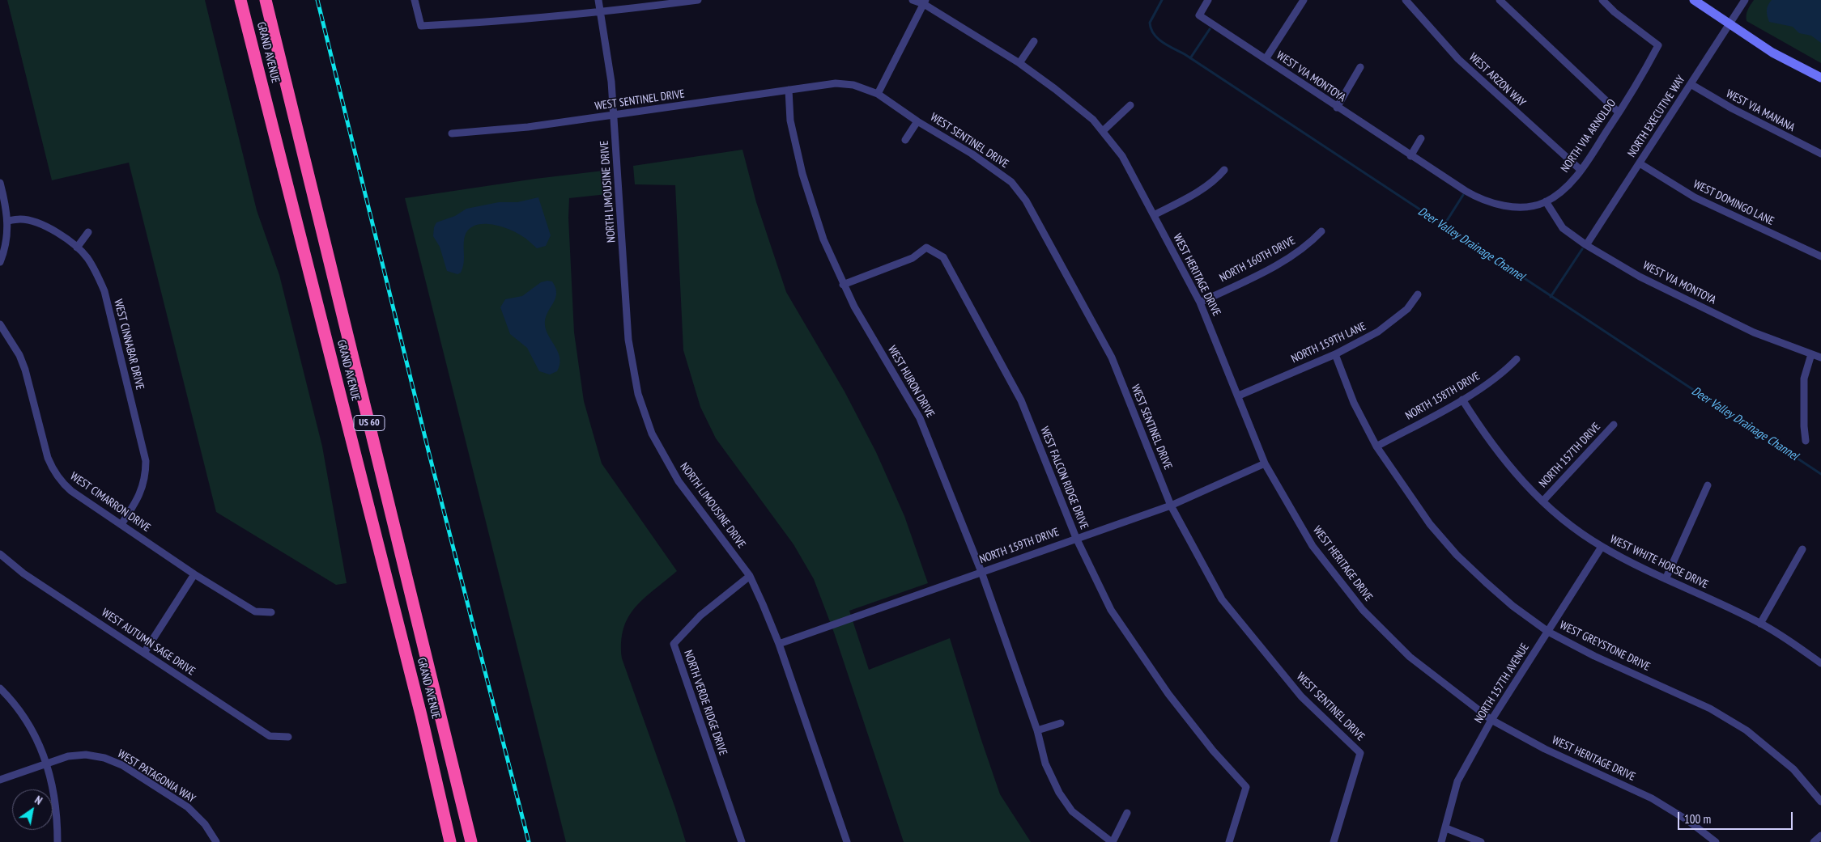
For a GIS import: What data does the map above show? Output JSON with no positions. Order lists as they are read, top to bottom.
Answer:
{
  "streets": {
    "highway": ["GRAND AVENUE", "US 60"],
    "street": [
      "WEST VIA MONTOYA",
      "WEST ARZON WAY",
      "WEST SENTINEL DRIVE",
      "WEST VIA MANANA",
      "NORTH EXECUTIVE WAY",
      "NORTH VIA ARNOLDO",
      "NORTH LIMOUSINE DRIVE",
      "WEST DOMINGO LANE",
      "NORTH 160TH DRIVE",
      "WEST HERITAGE DRIVE",
      "NORTH 159TH LANE",
      "WEST CINNABAR DRIVE",
      "WEST HURON DRIVE",
      "NORTH 158TH DRIVE",
      "NORTH 157TH DRIVE",
      "WEST FALCON RIDGE DRIVE",
      "WEST CIMARRON DRIVE",
      "NORTH 159TH DRIVE",
      "WEST WHITE HORSE DRIVE",
      "WEST AUTUMN SAGE DRIVE",
      "WEST GREYSTONE DRIVE",
      "NORTH 157TH AVENUE",
      "NORTH VERDE RIDGE DRIVE",
      "WEST PATAGONIA WAY"
    ]
  },
  "crossings": [
    ["WEST VIA MONTOYA", "NORTH EXECUTIVE WAY"],
    ["WEST VIA MONTOYA", "NORTH VIA ARNOLDO"],
    ["WEST ARZON WAY", "NORTH VIA ARNOLDO"],
    ["WEST SENTINEL DRIVE", "NORTH LIMOUSINE DRIVE"],
    ["WEST SENTINEL DRIVE", "WEST HURON DRIVE"],
    ["WEST SENTINEL DRIVE", "NORTH 159TH DRIVE"],
    ["WEST VIA MANANA", "NORTH EXECUTIVE WAY"],
    ["NORTH EXECUTIVE WAY", "WEST DOMINGO LANE"],
    ["NORTH LIMOUSINE DRIVE", "NORTH 159TH DRIVE"],
    ["NORTH LIMOUSINE DRIVE", "NORTH VERDE RIDGE DRIVE"],
    ["NORTH 160TH DRIVE", "WEST HERITAGE DRIVE"],
    ["WEST HERITAGE DRIVE", "NORTH 159TH LANE"],
    ["WEST HERITAGE DRIVE", "NORTH 159TH DRIVE"],
    ["WEST HERITAGE DRIVE", "NORTH 157TH AVENUE"],
    ["NORTH 159TH LANE", "WEST GREYSTONE DRIVE"],
    ["WEST CINNABAR DRIVE", "WEST CIMARRON DRIVE"],
    ["WEST HURON DRIVE", "WEST FALCON RIDGE DRIVE"],
    ["WEST HURON DRIVE", "NORTH 159TH DRIVE"],
    ["NORTH 158TH DRIVE", "WEST WHITE HORSE DRIVE"],
    ["NORTH 158TH DRIVE", "WEST GREYSTONE DRIVE"],
    ["NORTH 157TH DRIVE", "WEST WHITE HORSE DRIVE"],
    ["WEST FALCON RIDGE DRIVE", "NORTH 159TH DRIVE"],
    ["WEST WHITE HORSE DRIVE", "NORTH 157TH AVENUE"],
    ["WEST GREYSTONE DRIVE", "NORTH 157TH AVENUE"]
  ],
  "water": ["Deer Valley Drainage Channel"],
  "scale_bar": "100 m",
  "north": "top right"
}
